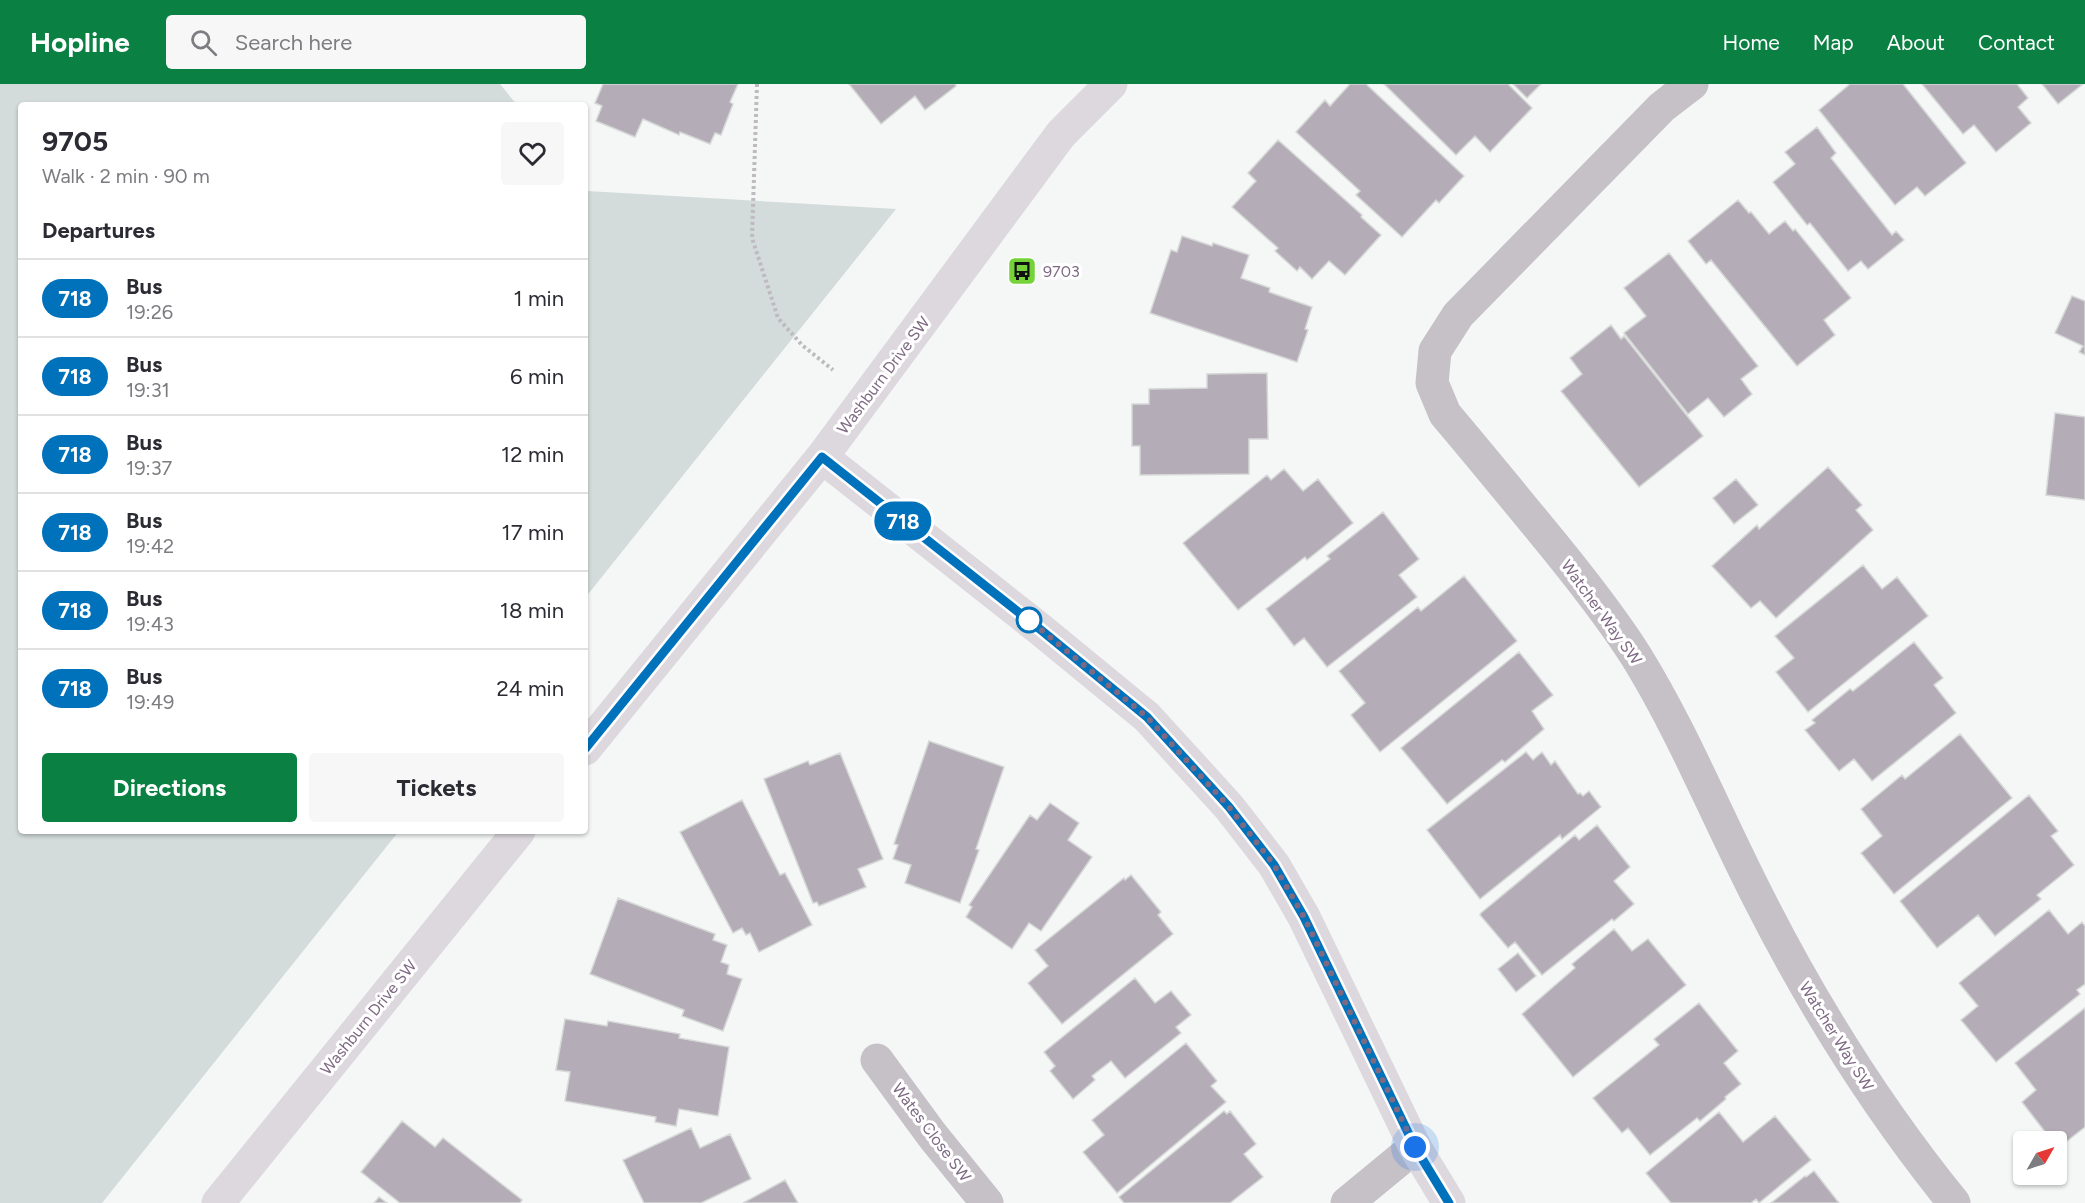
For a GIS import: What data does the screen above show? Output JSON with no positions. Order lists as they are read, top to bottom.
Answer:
{
  "streets": {
    "street": ["Washburn Drive SW", "Watcher Way SW", "Wates Close SW"]
  },
  "places": {
    "bus stop": ["9703"]
  },
  "lines": ["bus line 718"],
  "north": "top right",
  "page": {
    "header": "Hopline",
    "search": "Search here",
    "nav": [
      "Home",
      "Map",
      "About",
      "Contact"
    ],
    "on_map": "718",
    "heading": [
      ["9705", "Walk · 2 min · 90 m"],
      "Departures"
    ],
    "list": [
      {
        "mark": "718",
        "name": "Bus",
        "note": "19:26",
        "value": "1 min"
      },
      {
        "mark": "718",
        "name": "Bus",
        "note": "19:31",
        "value": "6 min"
      },
      {
        "mark": "718",
        "name": "Bus",
        "note": "19:37",
        "value": "12 min"
      },
      {
        "mark": "718",
        "name": "Bus",
        "note": "19:42",
        "value": "17 min"
      },
      {
        "mark": "718",
        "name": "Bus",
        "note": "19:43",
        "value": "18 min"
      },
      {
        "mark": "718",
        "name": "Bus",
        "note": "19:49",
        "value": "24 min"
      }
    ],
    "buttons": ["Directions", "Tickets"]
  }
}
